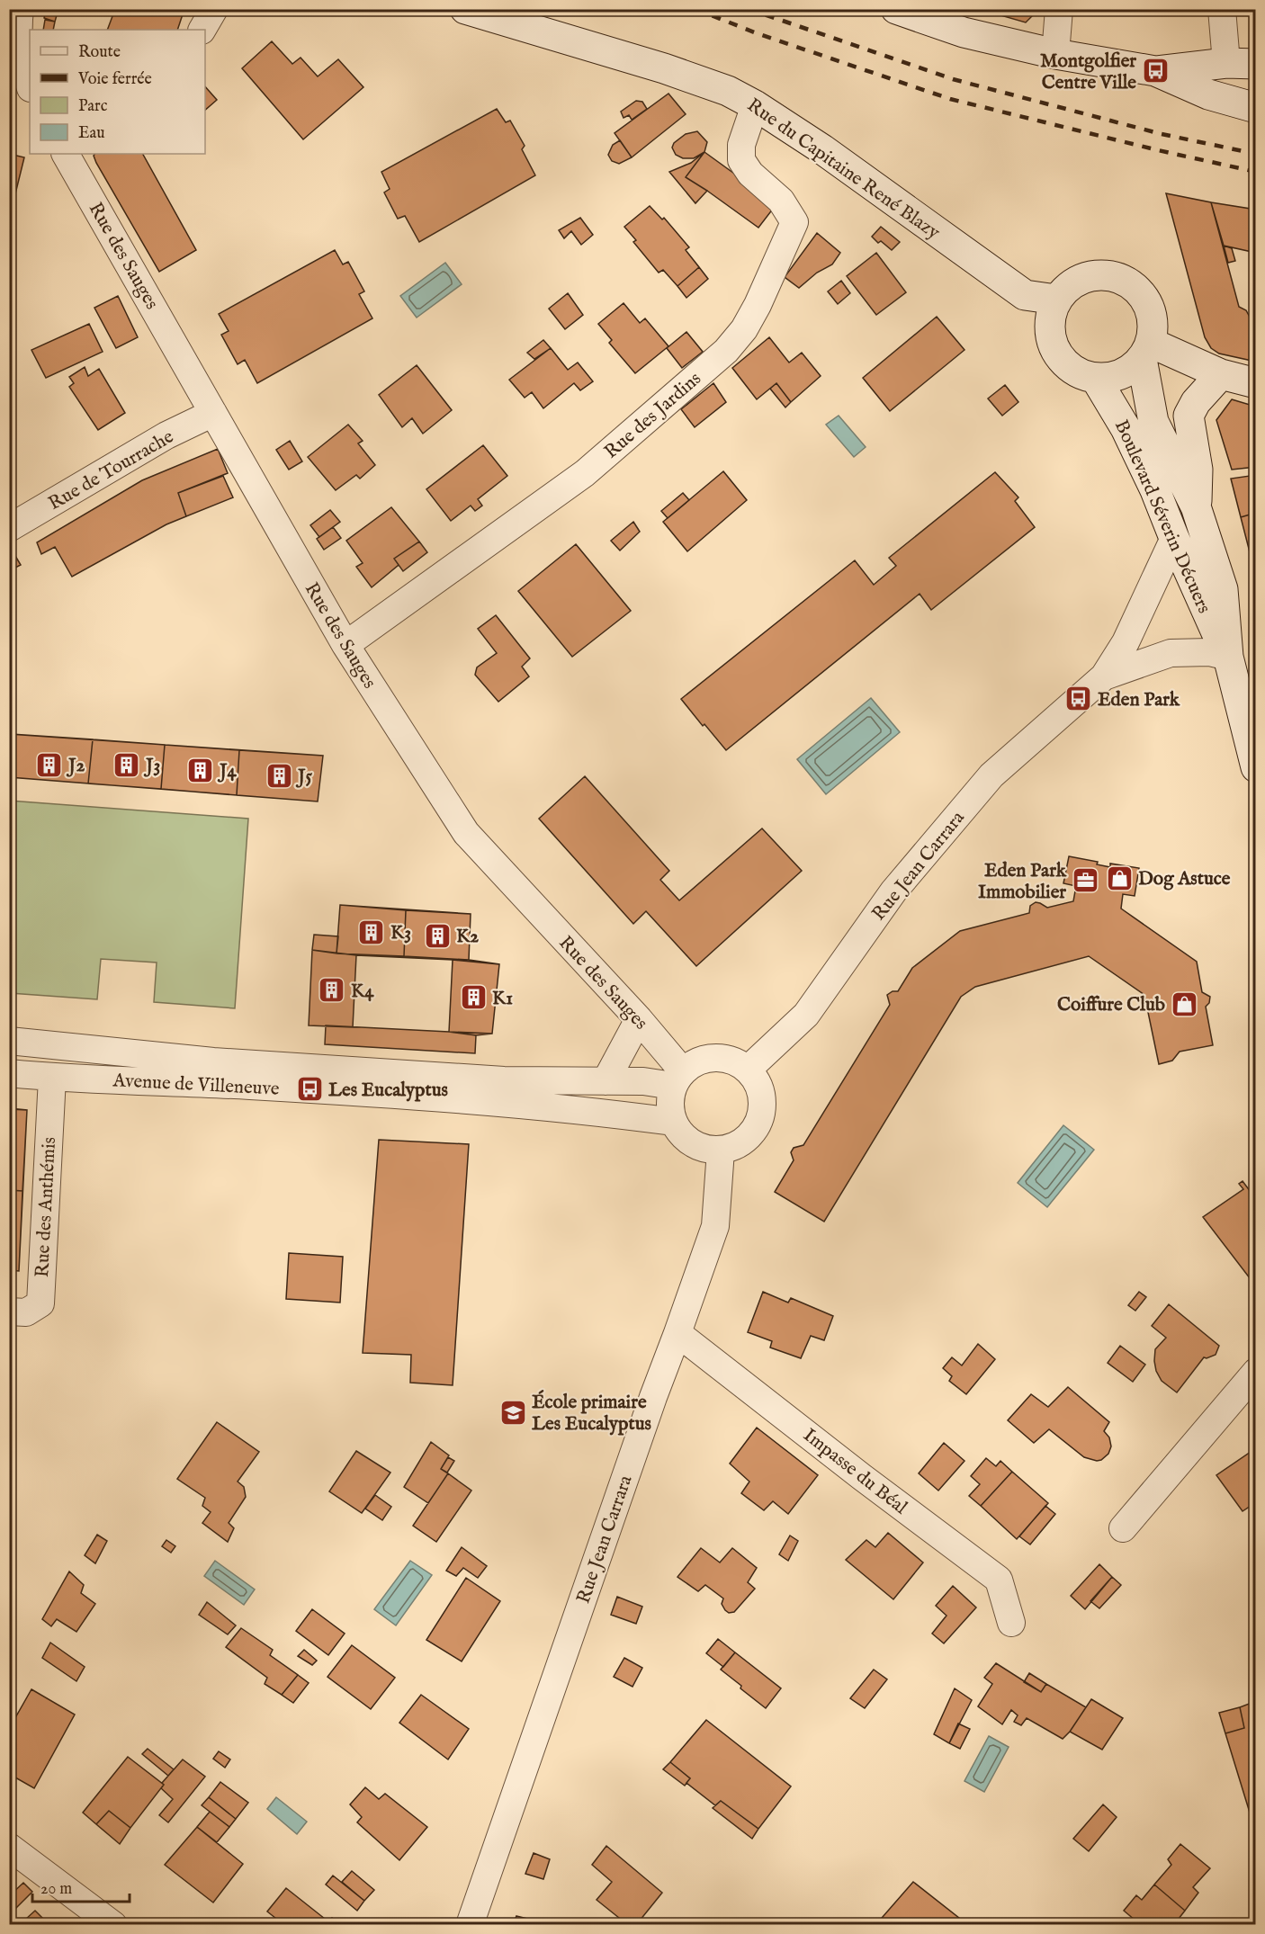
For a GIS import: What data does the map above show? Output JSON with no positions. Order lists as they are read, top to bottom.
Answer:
{
  "streets": {
    "street": [
      "Rue du Capitaine René Blazy",
      "Rue des Sauges",
      "Rue des Jardins",
      "Rue de Tourrache",
      "Boulevard Séverin Décuers",
      "Rue Jean Carrara",
      "Avenue de Villeneuve",
      "Rue des Anthémis",
      "Impasse du Béal"
    ]
  },
  "crossings": [
    ["Rue du Capitaine René Blazy", "Rue des Jardins"],
    ["Rue du Capitaine René Blazy", "Boulevard Séverin Décuers"],
    ["Rue des Sauges", "Rue des Jardins"],
    ["Rue des Sauges", "Rue de Tourrache"],
    ["Rue des Sauges", "Rue Jean Carrara"],
    ["Rue des Sauges", "Avenue de Villeneuve"],
    ["Boulevard Séverin Décuers", "Rue Jean Carrara"],
    ["Rue Jean Carrara", "Avenue de Villeneuve"],
    ["Rue Jean Carrara", "Impasse du Béal"],
    ["Avenue de Villeneuve", "Rue des Anthémis"]
  ],
  "places": {
    "bus stop": ["Montgolfier Centre Ville", "Eden Park", "Les Eucalyptus"],
    "building": [
      "J2",
      "J3",
      "J4",
      "J5",
      "K3",
      "K2",
      "K4",
      "K1"
    ],
    "shop": ["Dog Astuce", "Coiffure Club"],
    "office": ["Eden Park Immobilier"],
    "school or university": ["École primaire Les Eucalyptus"]
  },
  "legend": [
    "Route",
    "Voie ferrée",
    "Parc",
    "Eau"
  ],
  "scale_bar": "20 m"
}
